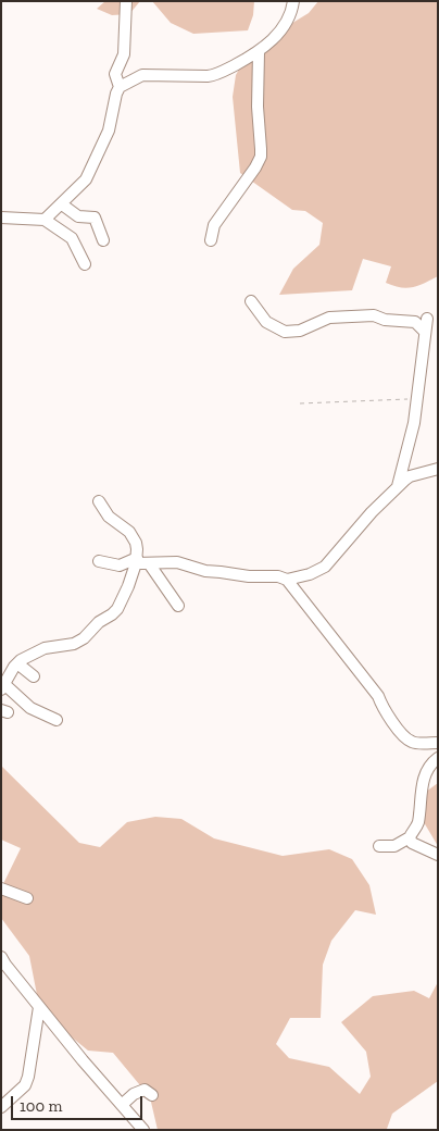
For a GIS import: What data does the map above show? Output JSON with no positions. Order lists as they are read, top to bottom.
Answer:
{
  "scale_bar": "100 m"
}
